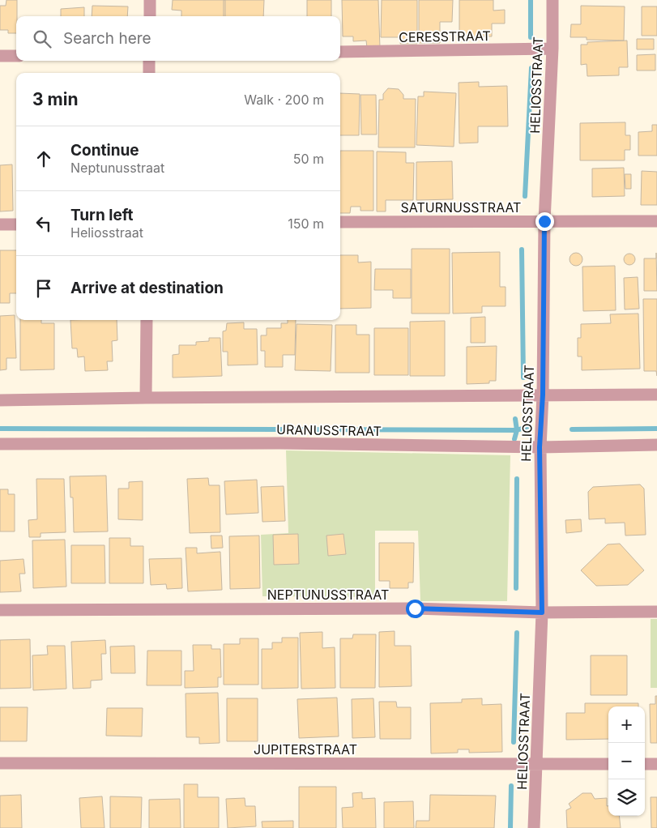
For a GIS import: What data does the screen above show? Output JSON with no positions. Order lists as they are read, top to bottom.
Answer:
{
  "streets": {
    "street": [
      "CERESSTRAAT",
      "HELIOSSTRAAT",
      "SATURNUSSTRAAT",
      "URANUSSTRAAT",
      "NEPTUNUSSTRAAT",
      "JUPITERSTRAAT"
    ]
  },
  "crossings": [
    ["CERESSTRAAT", "HELIOSSTRAAT"],
    ["HELIOSSTRAAT", "SATURNUSSTRAAT"],
    ["HELIOSSTRAAT", "URANUSSTRAAT"],
    ["HELIOSSTRAAT", "NEPTUNUSSTRAAT"],
    ["HELIOSSTRAAT", "JUPITERSTRAAT"]
  ],
  "page": {
    "search": "Search here",
    "heading": ["3 min", "Walk · 200 m"],
    "list": [
      ["Continue", "Neptunusstraat", "50 m"],
      ["Turn left", "Heliosstraat", "150 m"],
      "Arrive at destination"
    ],
    "map_buttons": ["+", "−"]
  }
}
